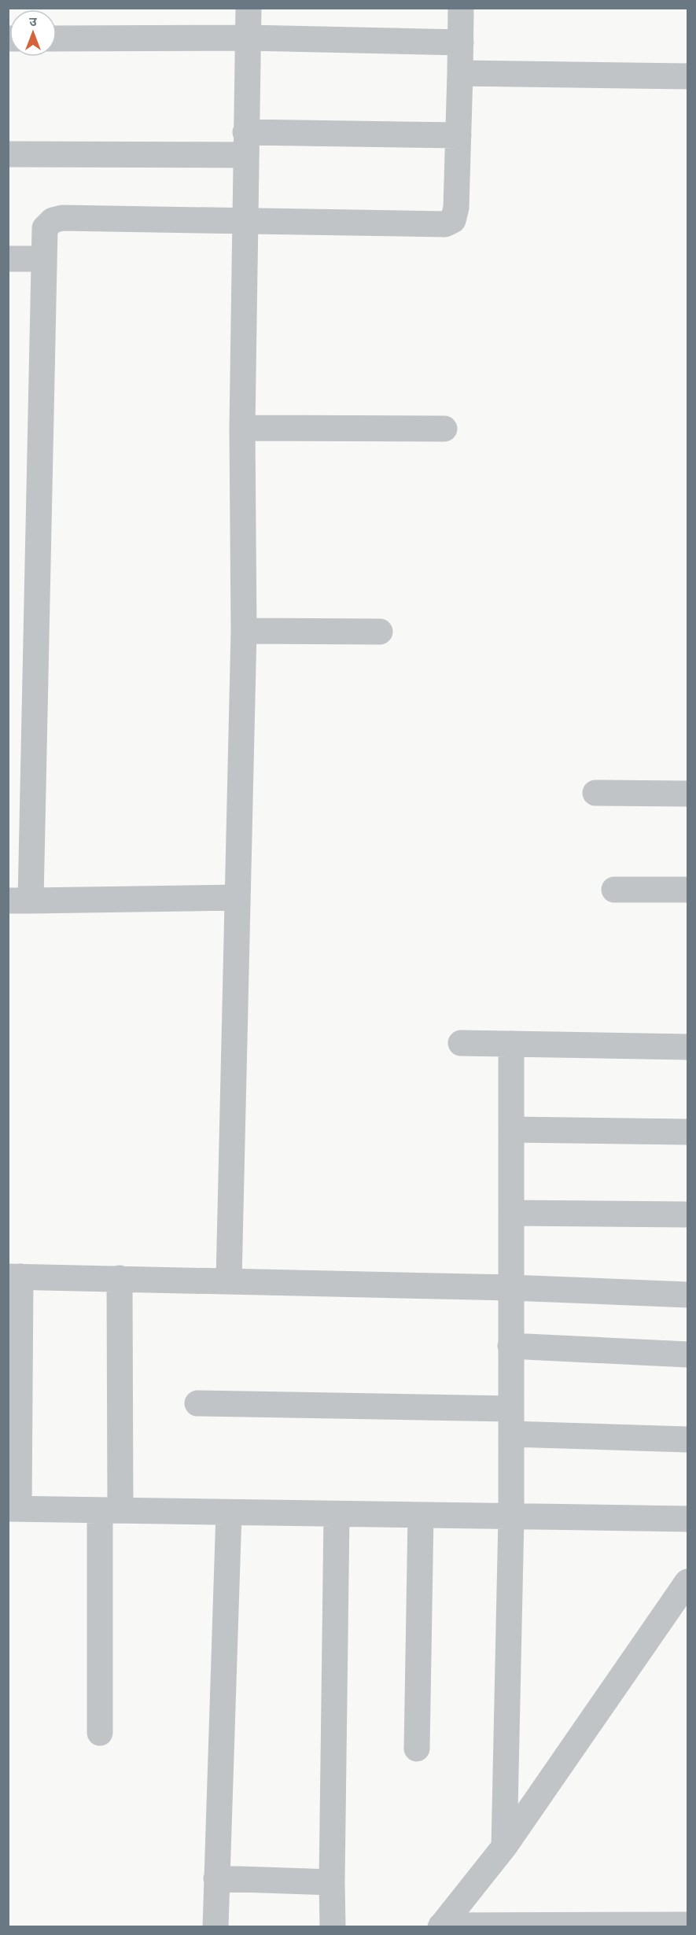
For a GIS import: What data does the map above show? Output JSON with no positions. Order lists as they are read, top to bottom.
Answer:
{
  "north": "top"
}
